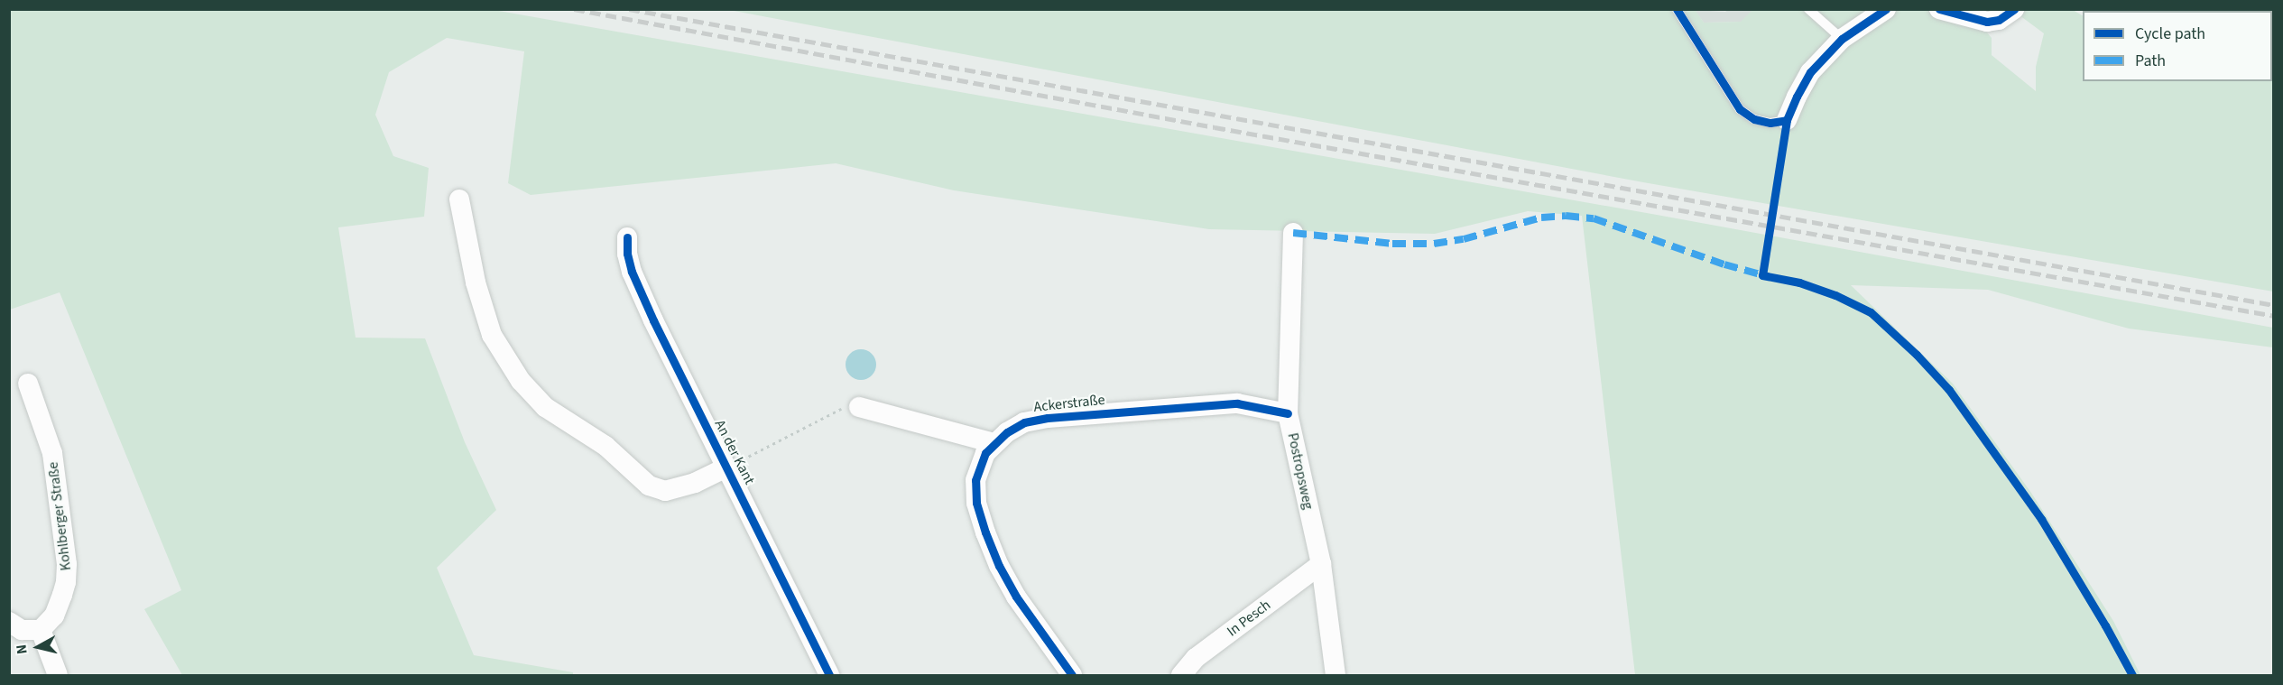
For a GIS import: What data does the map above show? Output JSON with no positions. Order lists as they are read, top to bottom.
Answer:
{
  "streets": {
    "street": [
      "Ackerstraße",
      "An der Kant",
      "Postropsweg",
      "Kohlberger Straße",
      "In Pesch"
    ]
  },
  "crossings": [
    ["Ackerstraße", "Postropsweg"],
    ["Postropsweg", "In Pesch"]
  ],
  "legend": ["Cycle path", "Path"],
  "north": "left"
}
